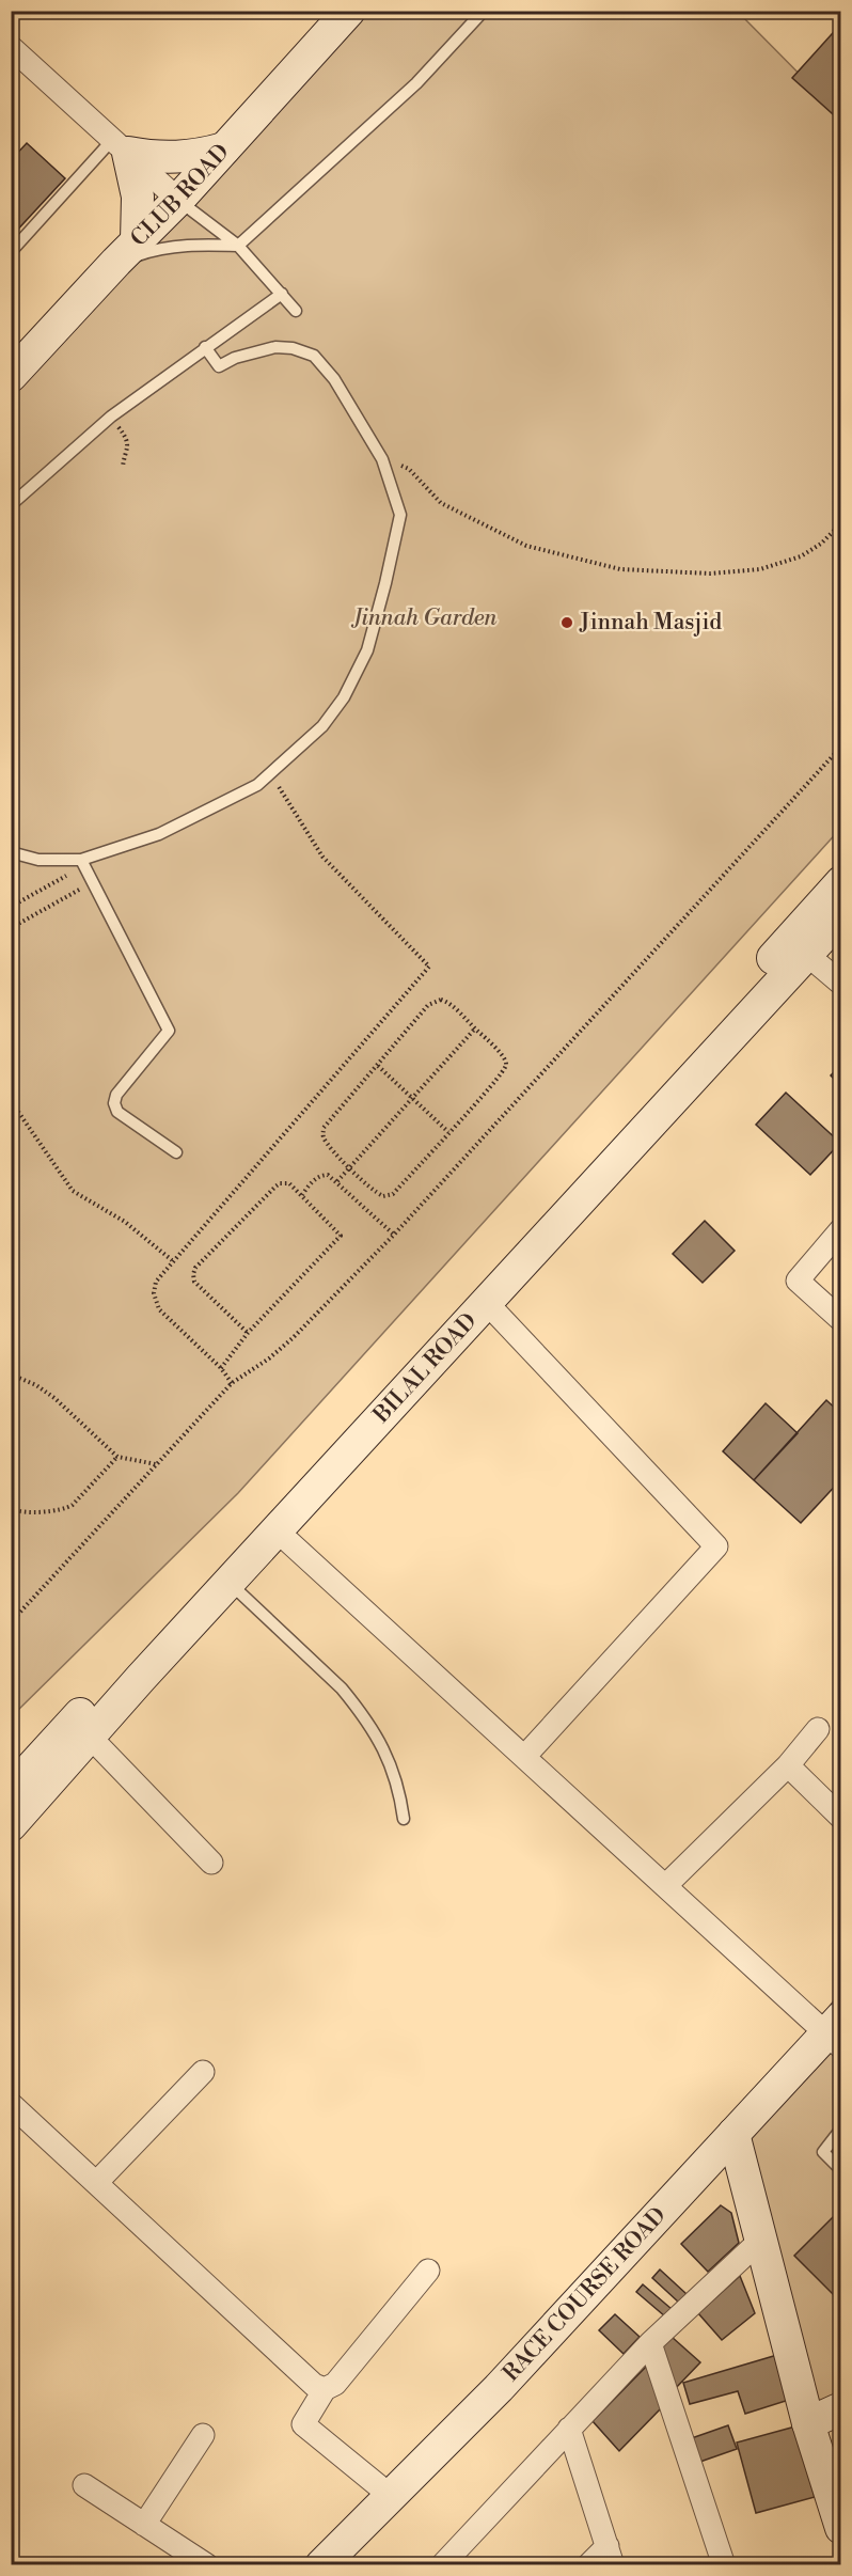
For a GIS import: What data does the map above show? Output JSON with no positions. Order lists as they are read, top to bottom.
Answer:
{
  "streets": {
    "main road": ["CLUB ROAD", "BILAL ROAD", "RACE COURSE ROAD"]
  },
  "parks": ["Jinnah Garden"],
  "places": ["Jinnah Masjid"]
}
